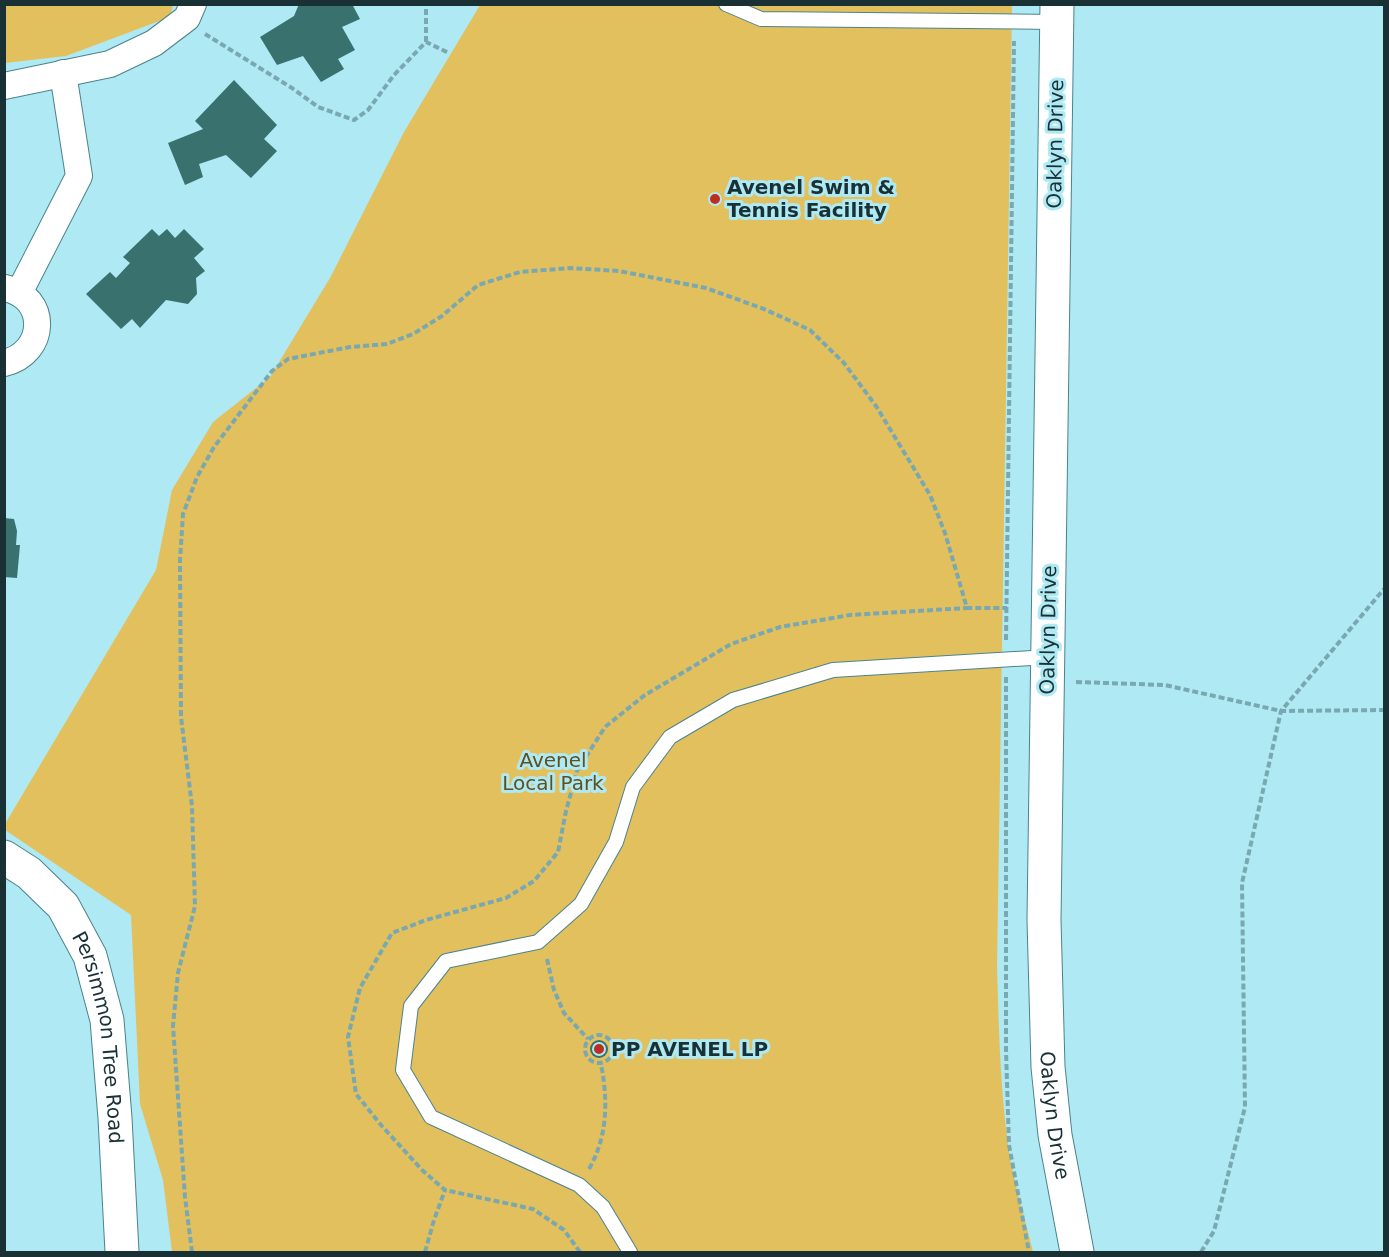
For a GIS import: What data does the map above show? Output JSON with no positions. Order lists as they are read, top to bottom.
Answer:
{
  "streets": {
    "street": ["Oaklyn Drive", "Persimmon Tree Road"]
  },
  "parks": ["Avenel Local Park"],
  "places": ["Avenel Swim & Tennis Facility", "PP AVENEL LP"]
}
